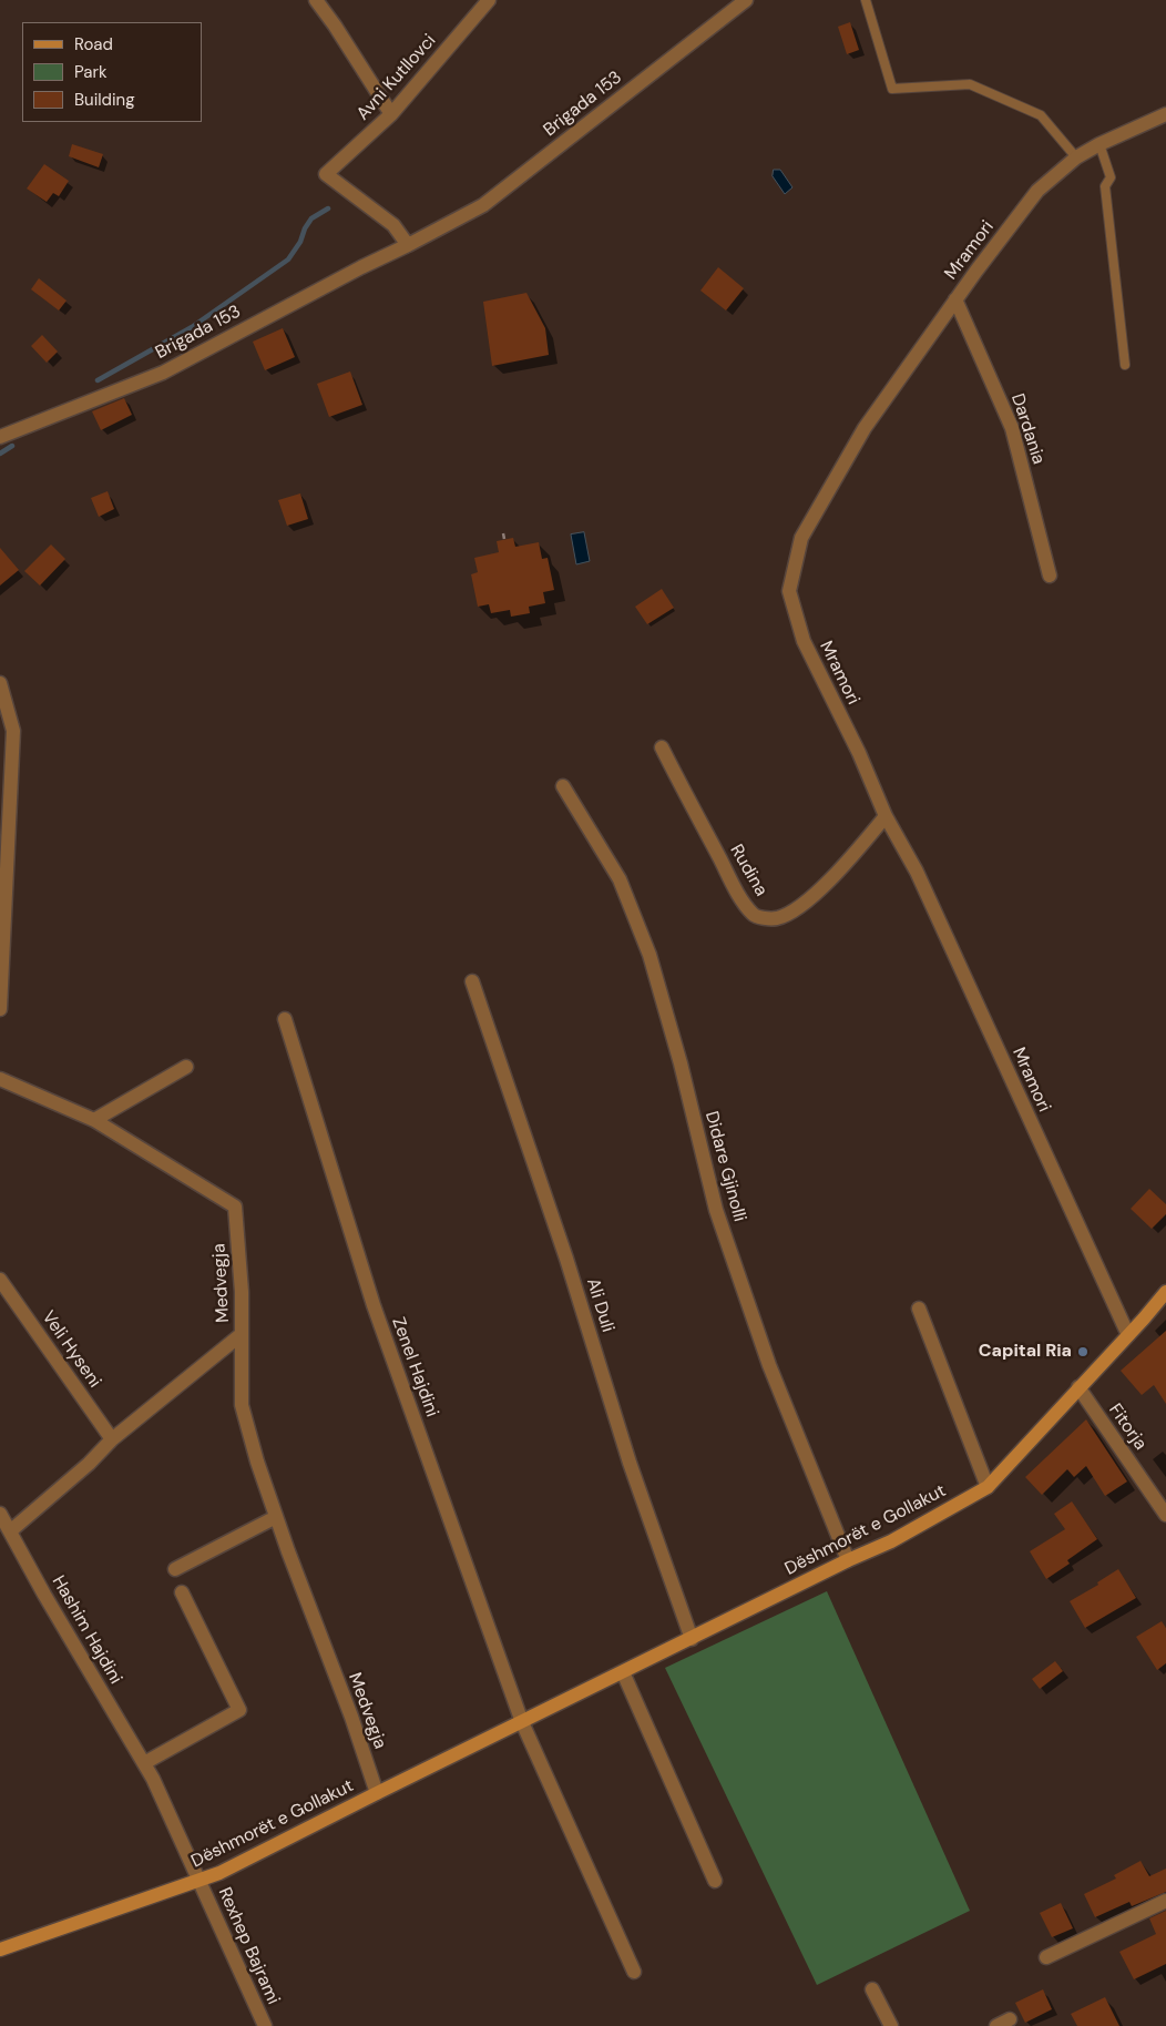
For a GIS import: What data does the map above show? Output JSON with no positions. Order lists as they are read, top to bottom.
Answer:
{
  "streets": {
    "street": [
      "Avni Kutllovci",
      "Brigada 153",
      "Mramori",
      "Dardania",
      "Rudina",
      "Didare Gjinolli",
      "Medvegja",
      "Ali Duli",
      "Veli Hyseni",
      "Zenel Hajdini",
      "Fitorja",
      "Dëshmorët e Gollakut",
      "Hashim Hajdini",
      "Rexhep Bajrami"
    ]
  },
  "crossings": [
    ["Avni Kutllovci", "Brigada 153"],
    ["Mramori", "Dardania"],
    ["Mramori", "Rudina"],
    ["Mramori", "Dëshmorët e Gollakut"],
    ["Didare Gjinolli", "Dëshmorët e Gollakut"],
    ["Medvegja", "Dëshmorët e Gollakut"],
    ["Ali Duli", "Dëshmorët e Gollakut"],
    ["Zenel Hajdini", "Dëshmorët e Gollakut"],
    ["Fitorja", "Dëshmorët e Gollakut"],
    ["Dëshmorët e Gollakut", "Hashim Hajdini"],
    ["Dëshmorët e Gollakut", "Rexhep Bajrami"],
    ["Hashim Hajdini", "Rexhep Bajrami"]
  ],
  "places": ["Capital Ria"],
  "legend": ["Road", "Park", "Building"]
}
